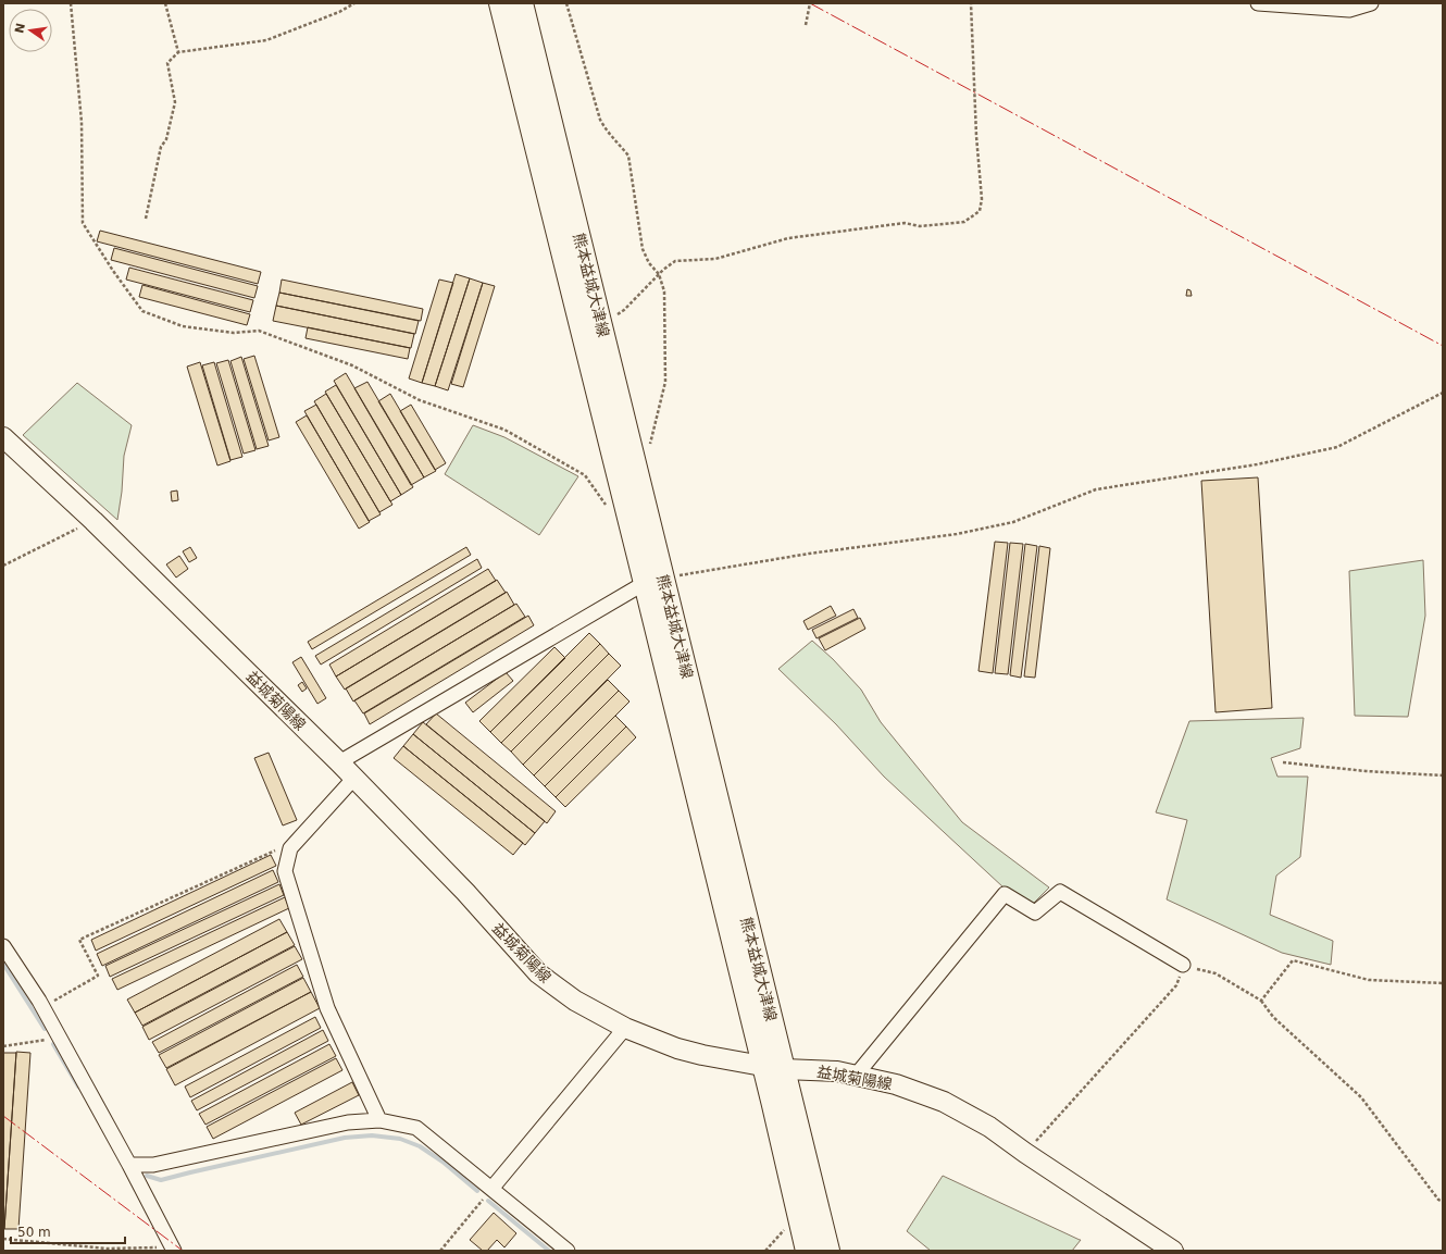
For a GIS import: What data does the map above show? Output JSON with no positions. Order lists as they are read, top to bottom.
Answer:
{
  "streets": {
    "main road": ["熊本益城大津線", "益城菊陽線"]
  },
  "crossings": [
    ["熊本益城大津線", "益城菊陽線"]
  ],
  "scale_bar": "50 m",
  "north": "left"
}
